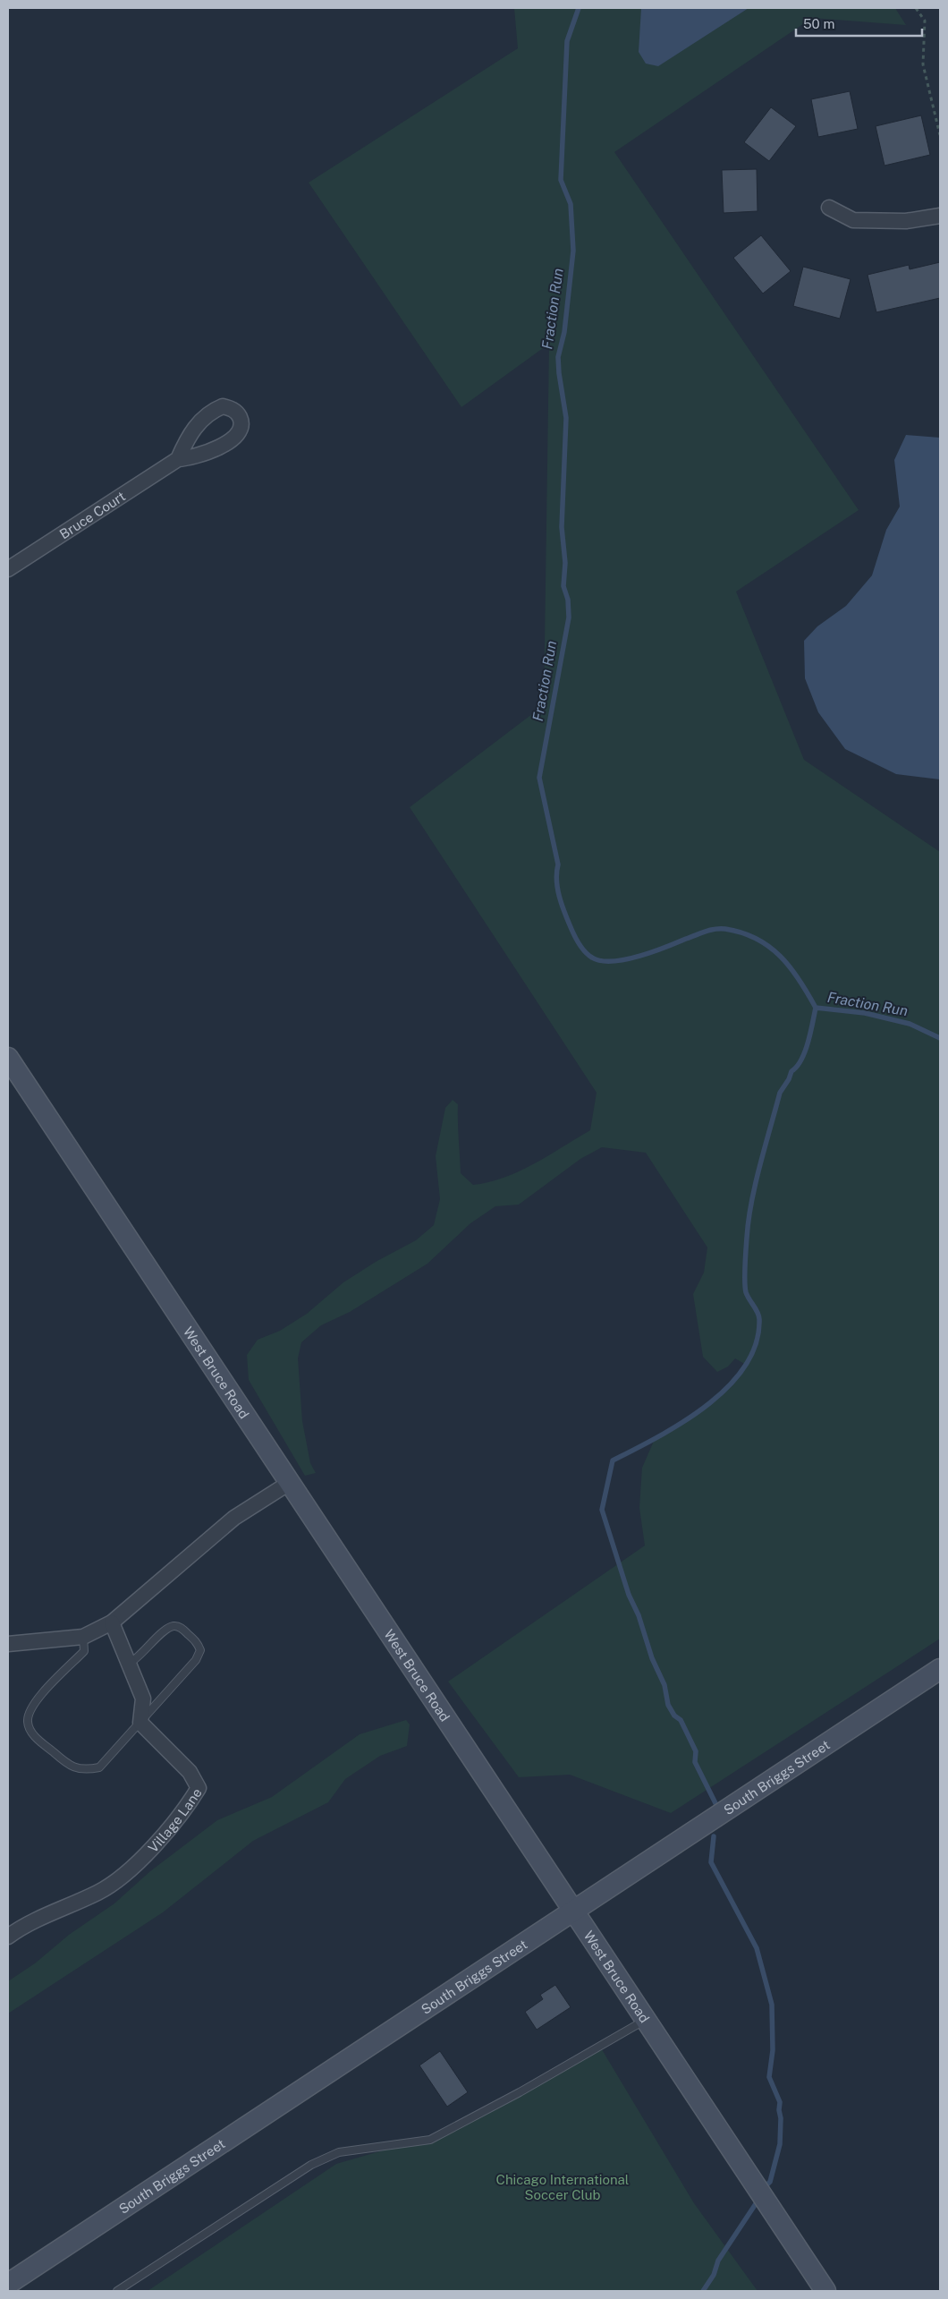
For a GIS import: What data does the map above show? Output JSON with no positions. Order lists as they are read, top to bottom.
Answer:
{
  "streets": {
    "street": [
      "Bruce Court",
      "West Bruce Road",
      "South Briggs Street",
      "Village Lane"
    ]
  },
  "crossings": [
    ["West Bruce Road", "South Briggs Street"]
  ],
  "water": ["Fraction Run"],
  "parks": ["Chicago International Soccer Club"],
  "scale_bar": "50 m"
}
